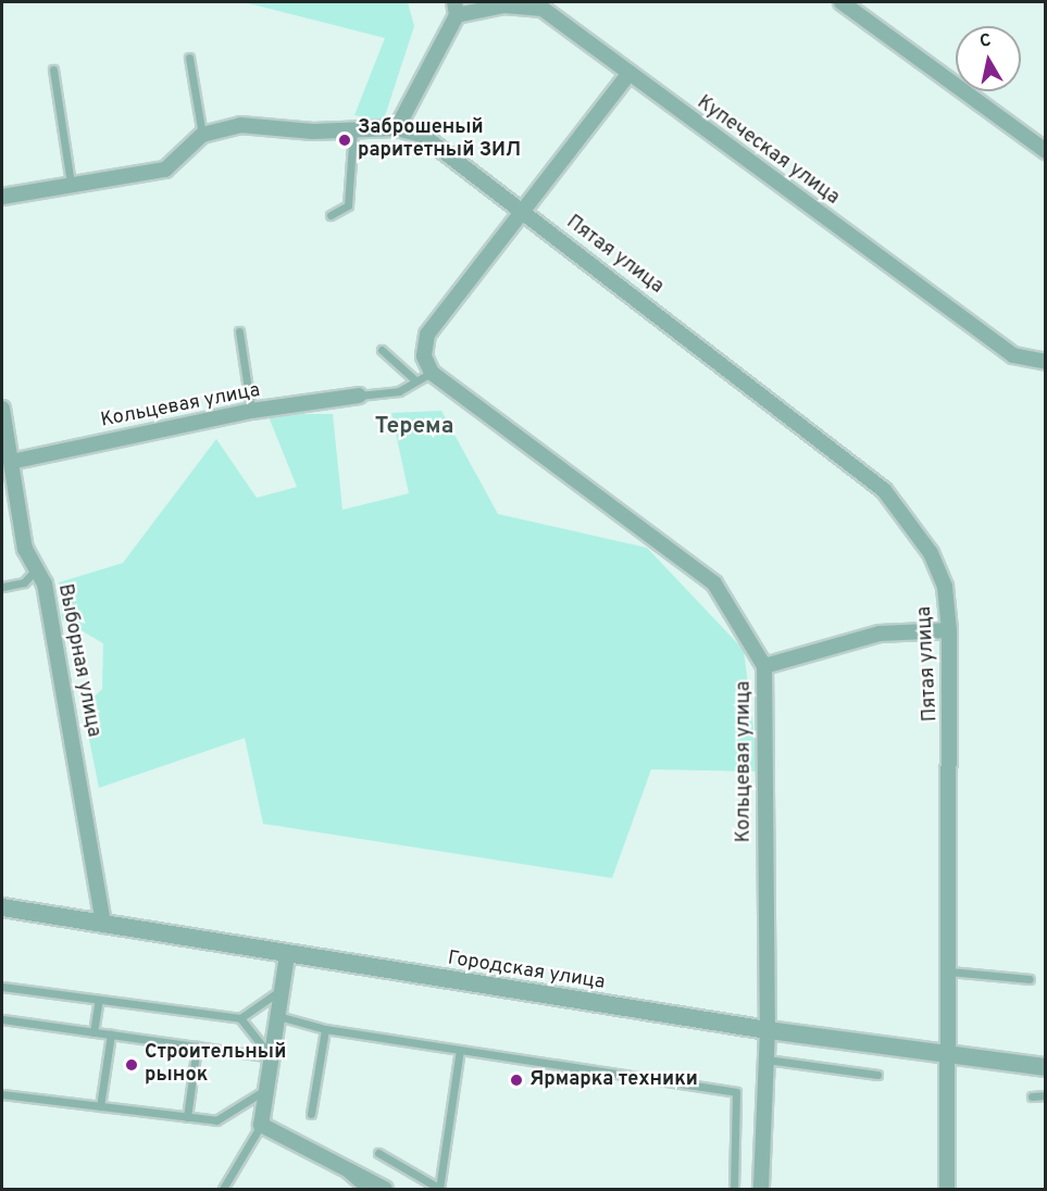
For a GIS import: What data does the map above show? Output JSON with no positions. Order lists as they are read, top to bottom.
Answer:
{
  "streets": {
    "street": [
      "Купеческая улица",
      "Пятая улица",
      "Кольцевая улица",
      "Выборная улица",
      "Городская улица"
    ]
  },
  "crossings": [
    ["Пятая улица", "Городская улица"],
    ["Кольцевая улица", "Выборная улица"],
    ["Кольцевая улица", "Городская улица"],
    ["Выборная улица", "Городская улица"]
  ],
  "districts": ["Терема"],
  "places": ["Заброшеный раритетный ЗИЛ", "Строительный рынок", "Ярмарка техники"],
  "north": "top"
}
